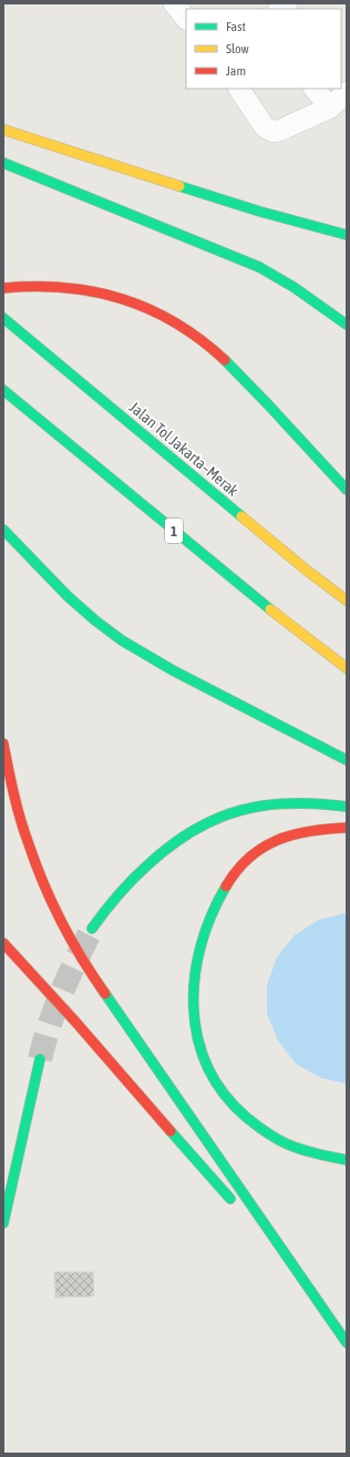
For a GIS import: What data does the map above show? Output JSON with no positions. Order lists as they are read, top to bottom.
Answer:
{
  "streets": {
    "highway": ["Jalan Tol Jakarta–Merak", "1"]
  },
  "legend": ["Fast", "Slow", "Jam"]
}
